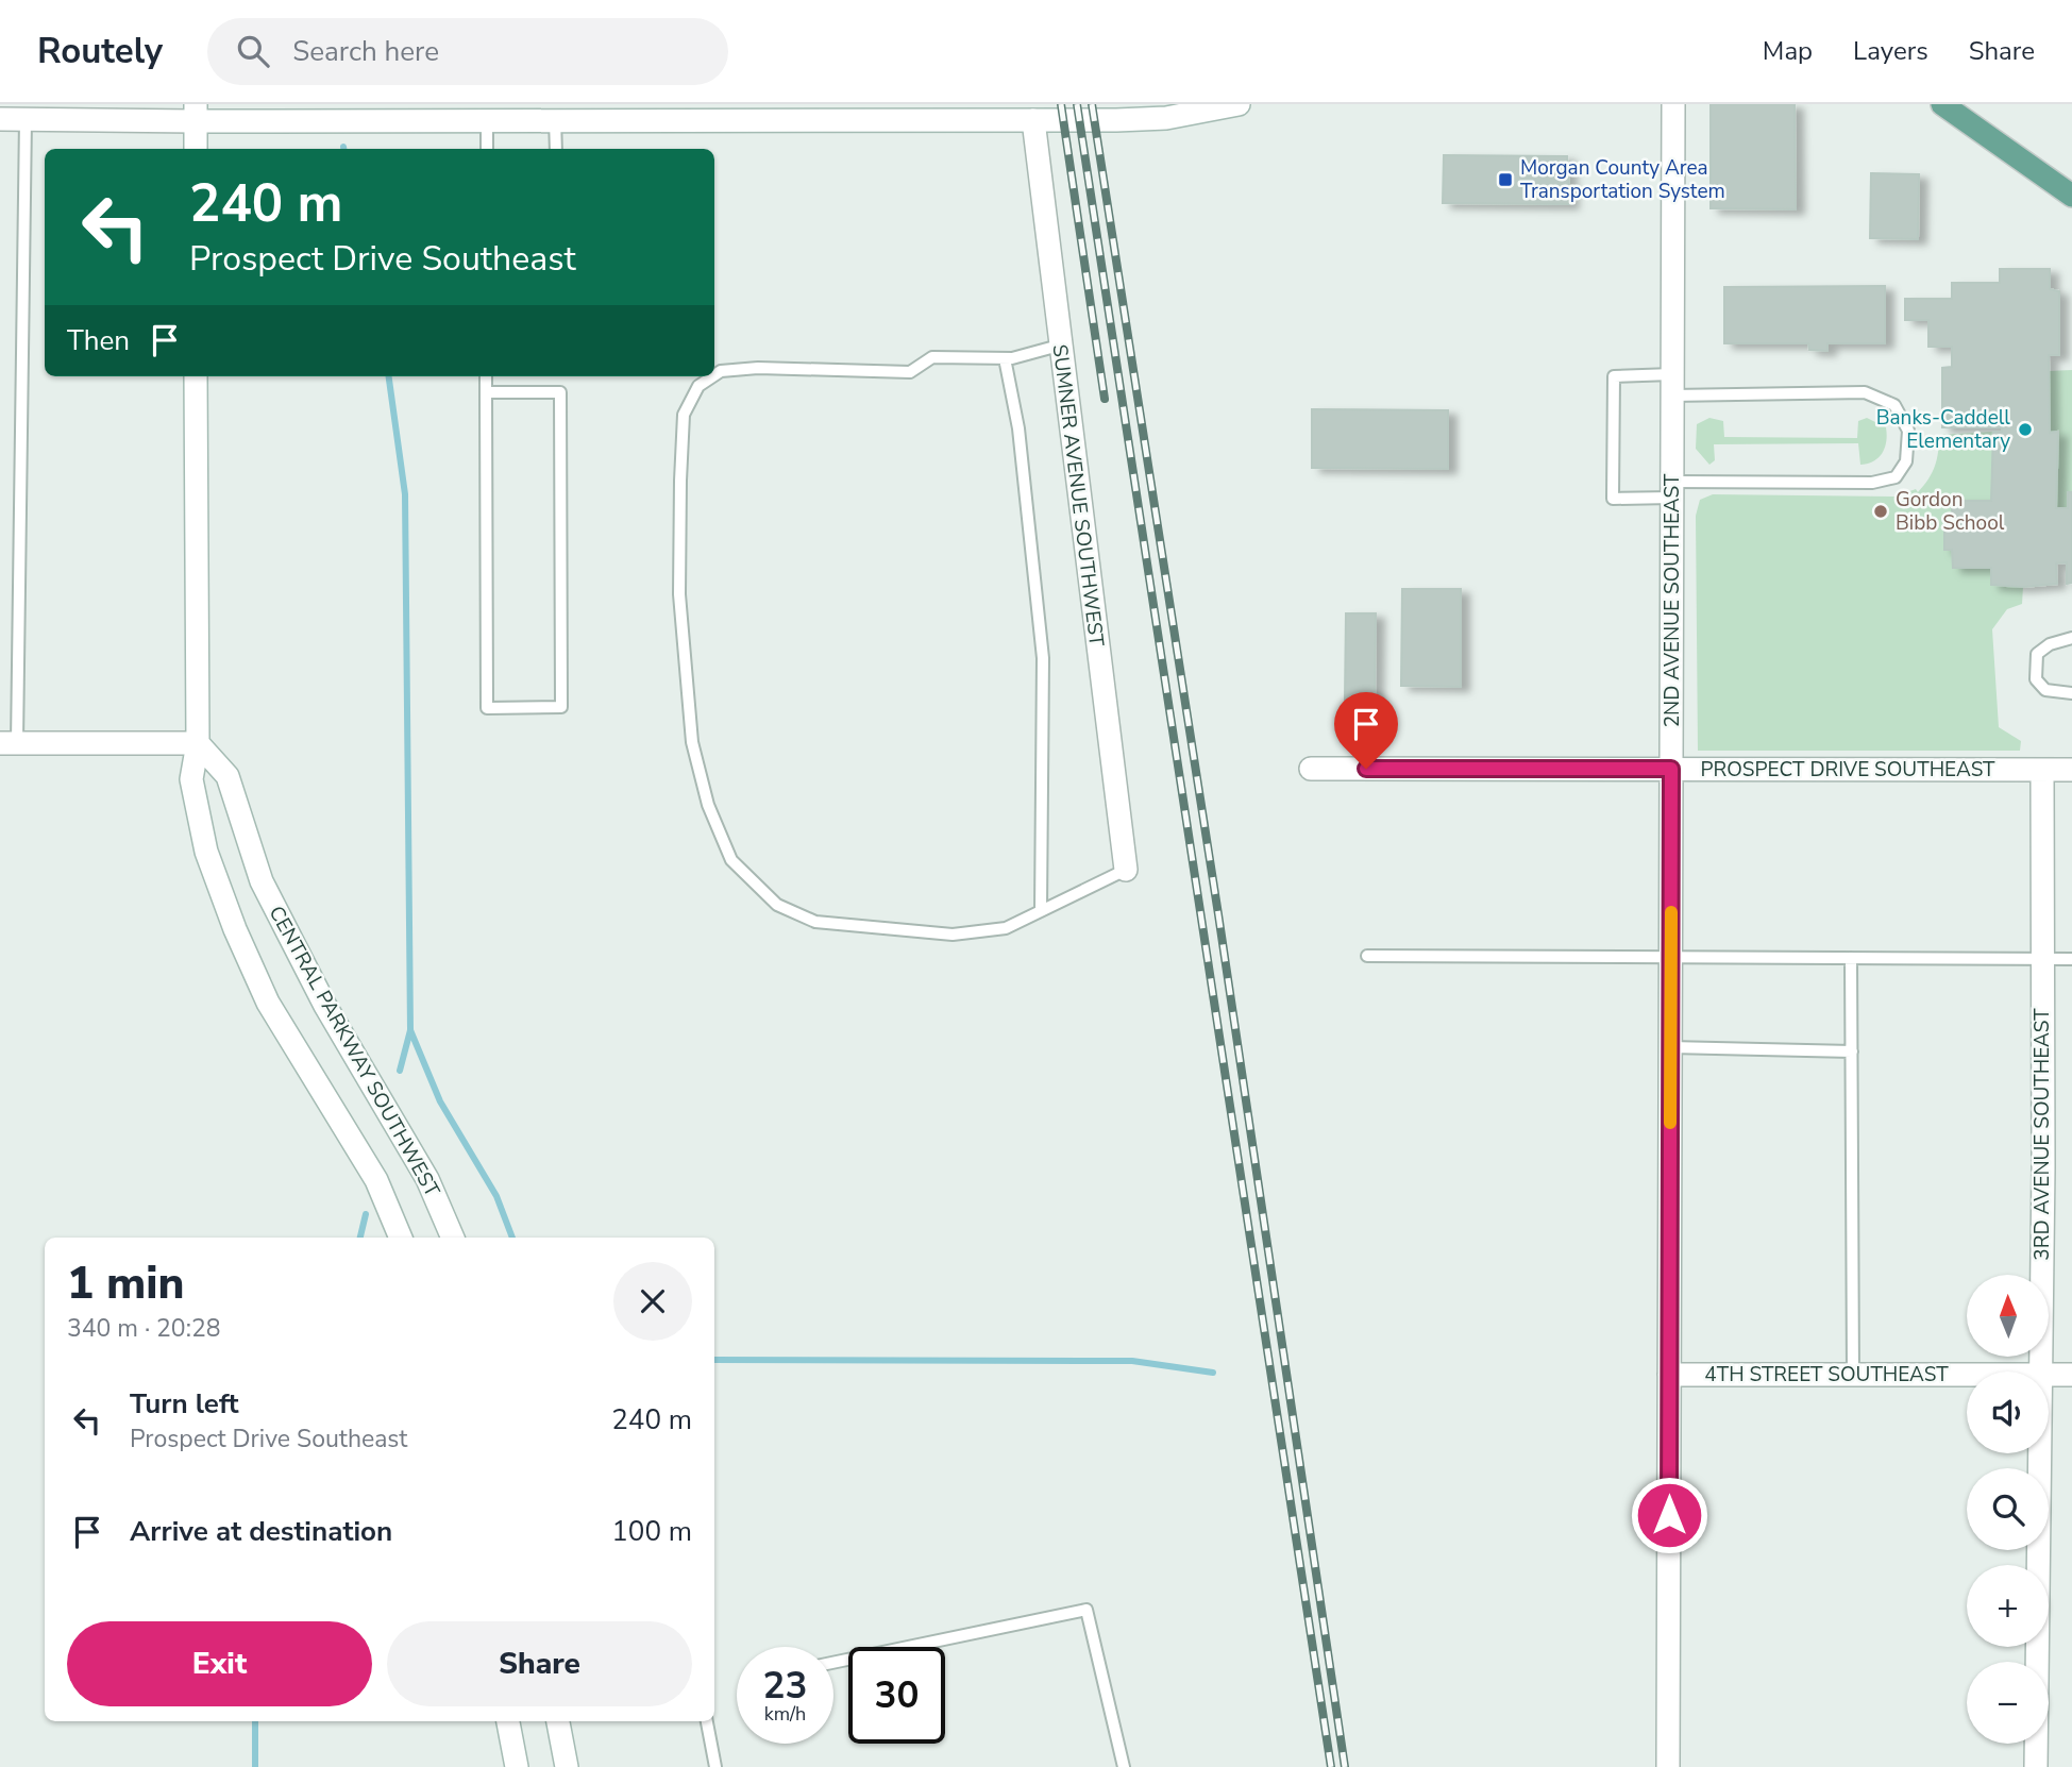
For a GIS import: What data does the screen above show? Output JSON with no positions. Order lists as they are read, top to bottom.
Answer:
{
  "streets": {
    "street": [
      "SUMNER AVENUE SOUTHWEST",
      "2ND AVENUE SOUTHEAST",
      "PROSPECT DRIVE SOUTHEAST",
      "CENTRAL PARKWAY SOUTHWEST",
      "3RD AVENUE SOUTHEAST",
      "4TH STREET SOUTHEAST"
    ]
  },
  "crossings": [
    ["2ND AVENUE SOUTHEAST", "PROSPECT DRIVE SOUTHEAST"],
    ["2ND AVENUE SOUTHEAST", "4TH STREET SOUTHEAST"],
    ["PROSPECT DRIVE SOUTHEAST", "3RD AVENUE SOUTHEAST"]
  ],
  "places": {
    "transit": ["Morgan County Area Transportation System"],
    "other": ["Banks-Caddell Elementary", "Gordon Bibb School"]
  },
  "north": "top",
  "page": {
    "header": "Routely",
    "search": "Search here",
    "nav": ["Map", "Layers", "Share"],
    "turn": ["240 m", "Prospect Drive Southeast"],
    "then": "Then",
    "heading": ["1 min", "340 m · 20:28"],
    "map_buttons": ["+", "−"],
    "list": [
      {
        "name": "Turn left",
        "note": "Prospect Drive Southeast",
        "value": "240 m"
      },
      {
        "name": "Arrive at destination",
        "value": "100 m"
      }
    ],
    "buttons": ["Exit", "Share"],
    "speed": "23 km/h",
    "limit": "30"
  }
}
